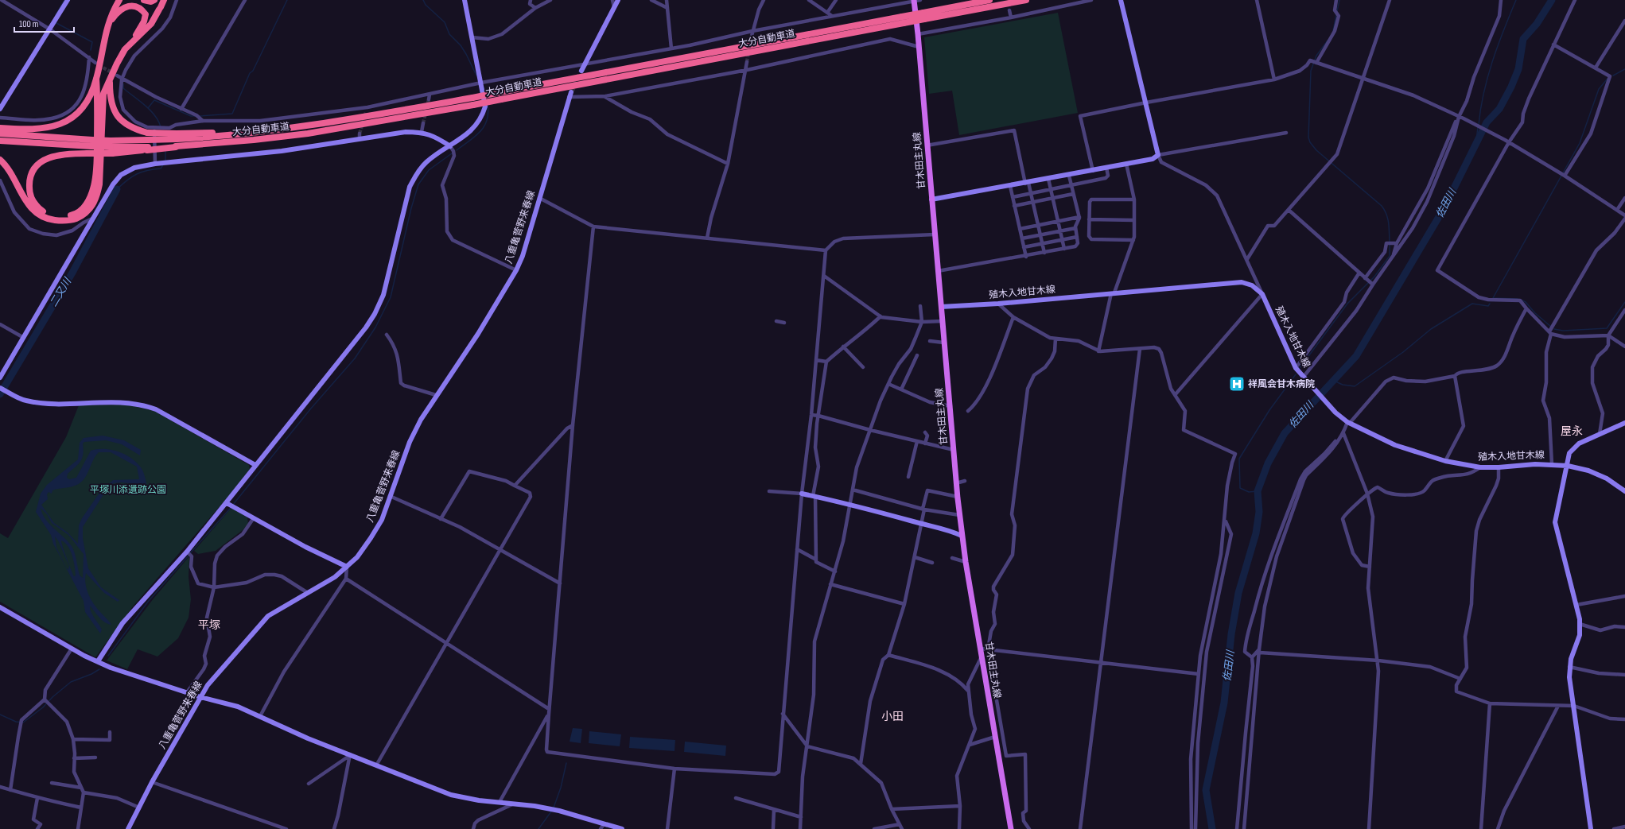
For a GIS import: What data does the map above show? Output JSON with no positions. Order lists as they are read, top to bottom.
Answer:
{
  "streets": {
    "highway": ["大分自動車道"],
    "main road": ["甘木田主丸線"],
    "street": ["八重亀菅野来春線", "殖木入地甘木線"]
  },
  "crossings": [
    ["甘木田主丸線", "殖木入地甘木線"]
  ],
  "districts": ["屋永", "平塚", "小田"],
  "water": ["佐田川", "二又川"],
  "parks": ["平塚川添遺跡公園"],
  "places": {
    "hospital": ["祥風会甘木病院"]
  },
  "scale_bar": "100 m"
}
